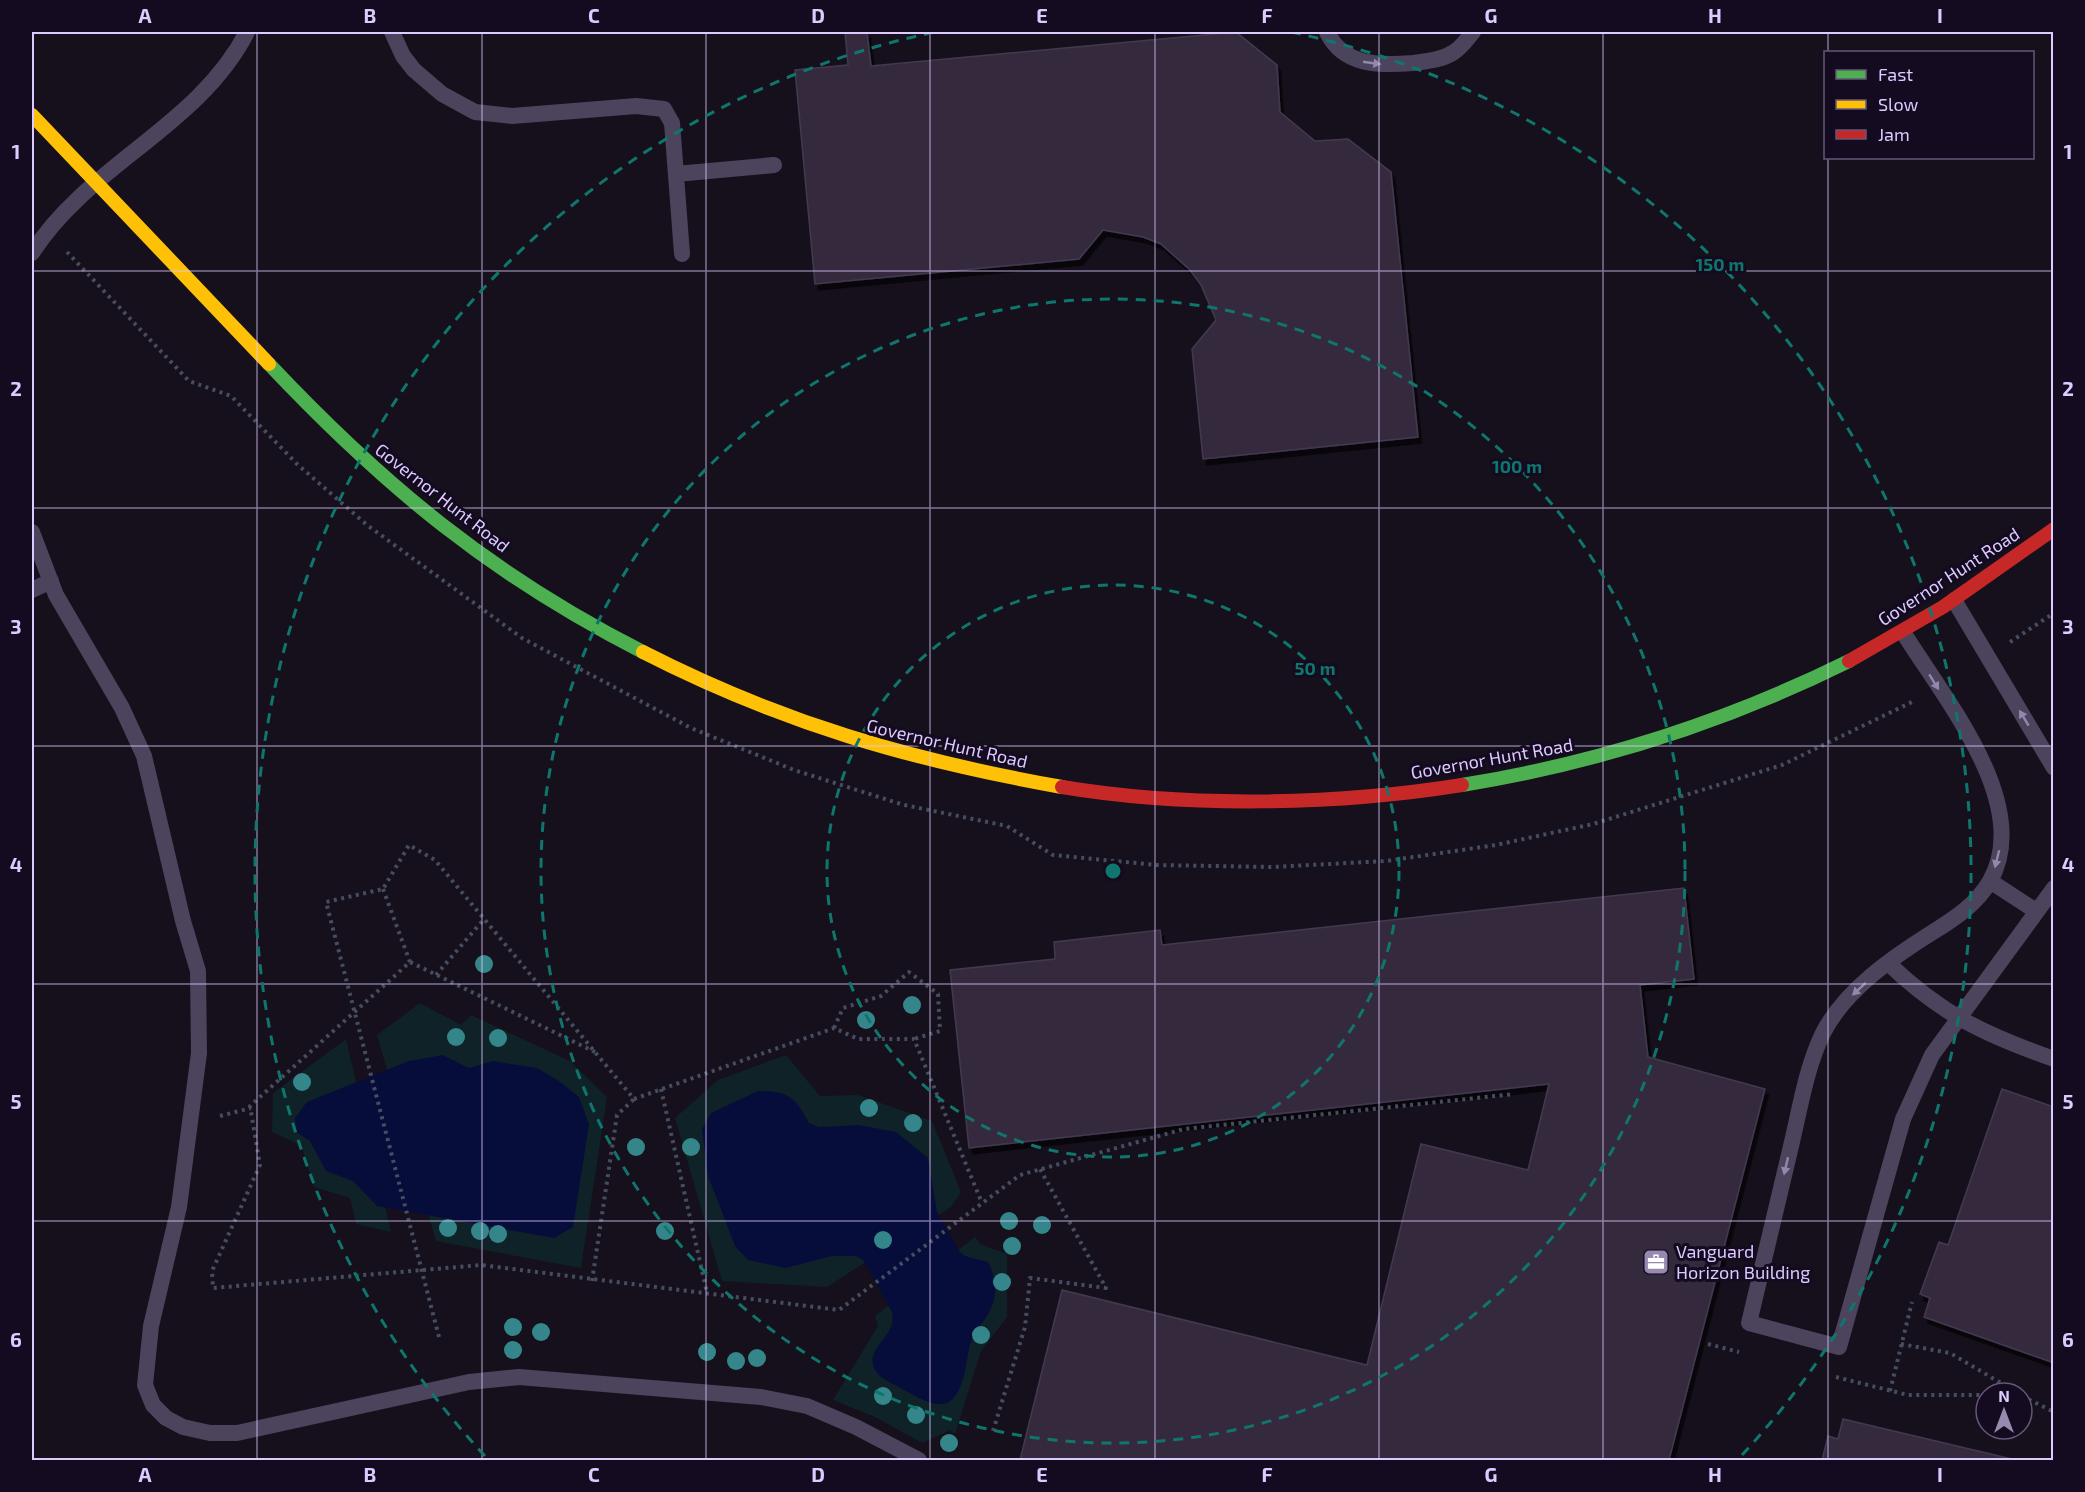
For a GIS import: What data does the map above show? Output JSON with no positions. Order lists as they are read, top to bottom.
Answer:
{
  "streets": {
    "street": ["Governor Hunt Road"]
  },
  "places": {
    "office": ["Vanguard Horizon Building"]
  },
  "legend": ["Fast", "Slow", "Jam"],
  "north": "top",
  "grid": {
    "columns": [
      "A",
      "B",
      "C",
      "D",
      "E",
      "F",
      "G",
      "H",
      "I"
    ],
    "rows": [
      "1",
      "2",
      "3",
      "4",
      "5",
      "6"
    ]
  },
  "rings": ["150 m", "100 m", "50 m"]
}
